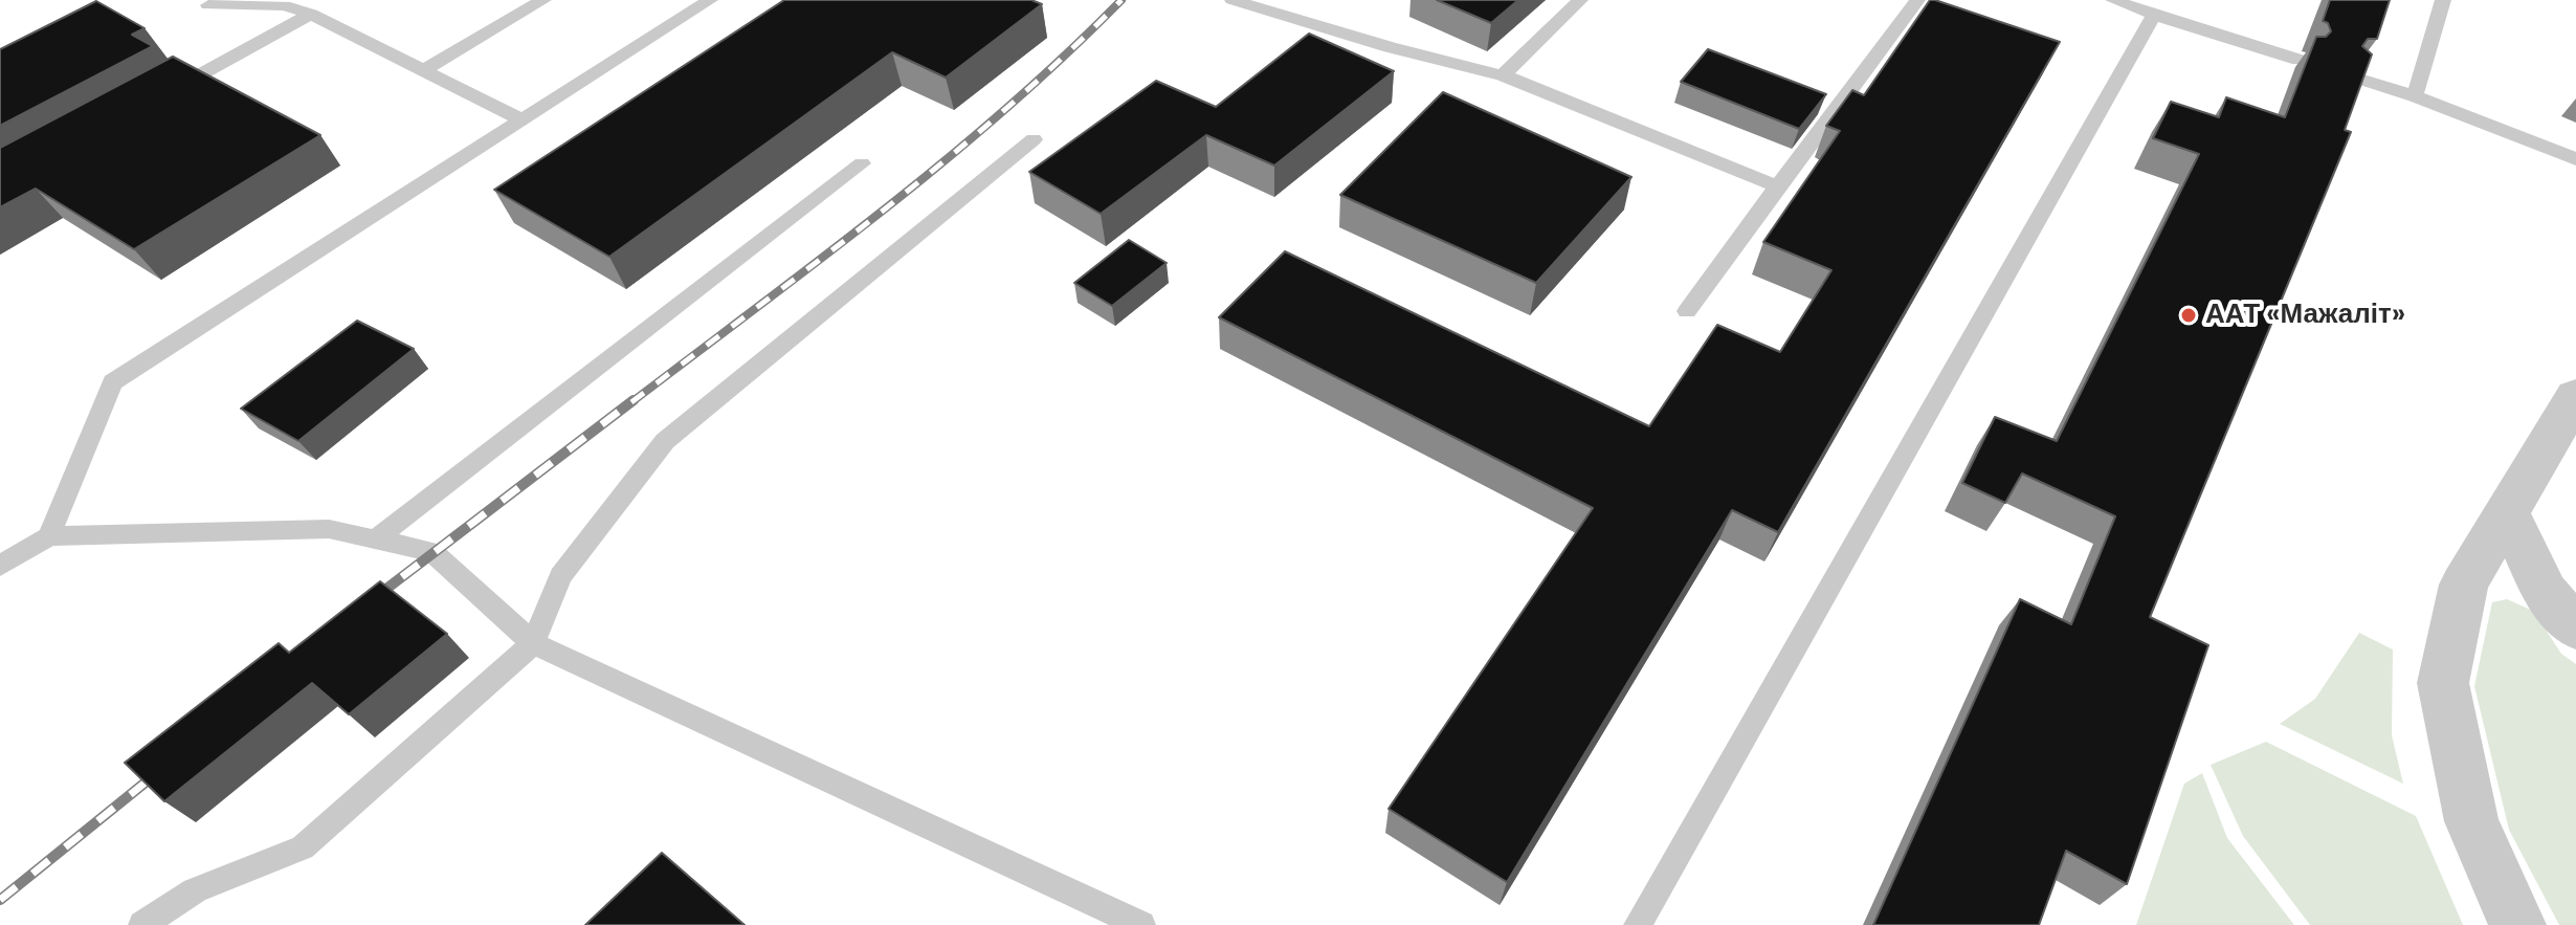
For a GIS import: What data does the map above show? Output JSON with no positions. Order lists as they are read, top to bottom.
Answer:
{
  "places": ["ААТ «Мажаліт»"]
}
